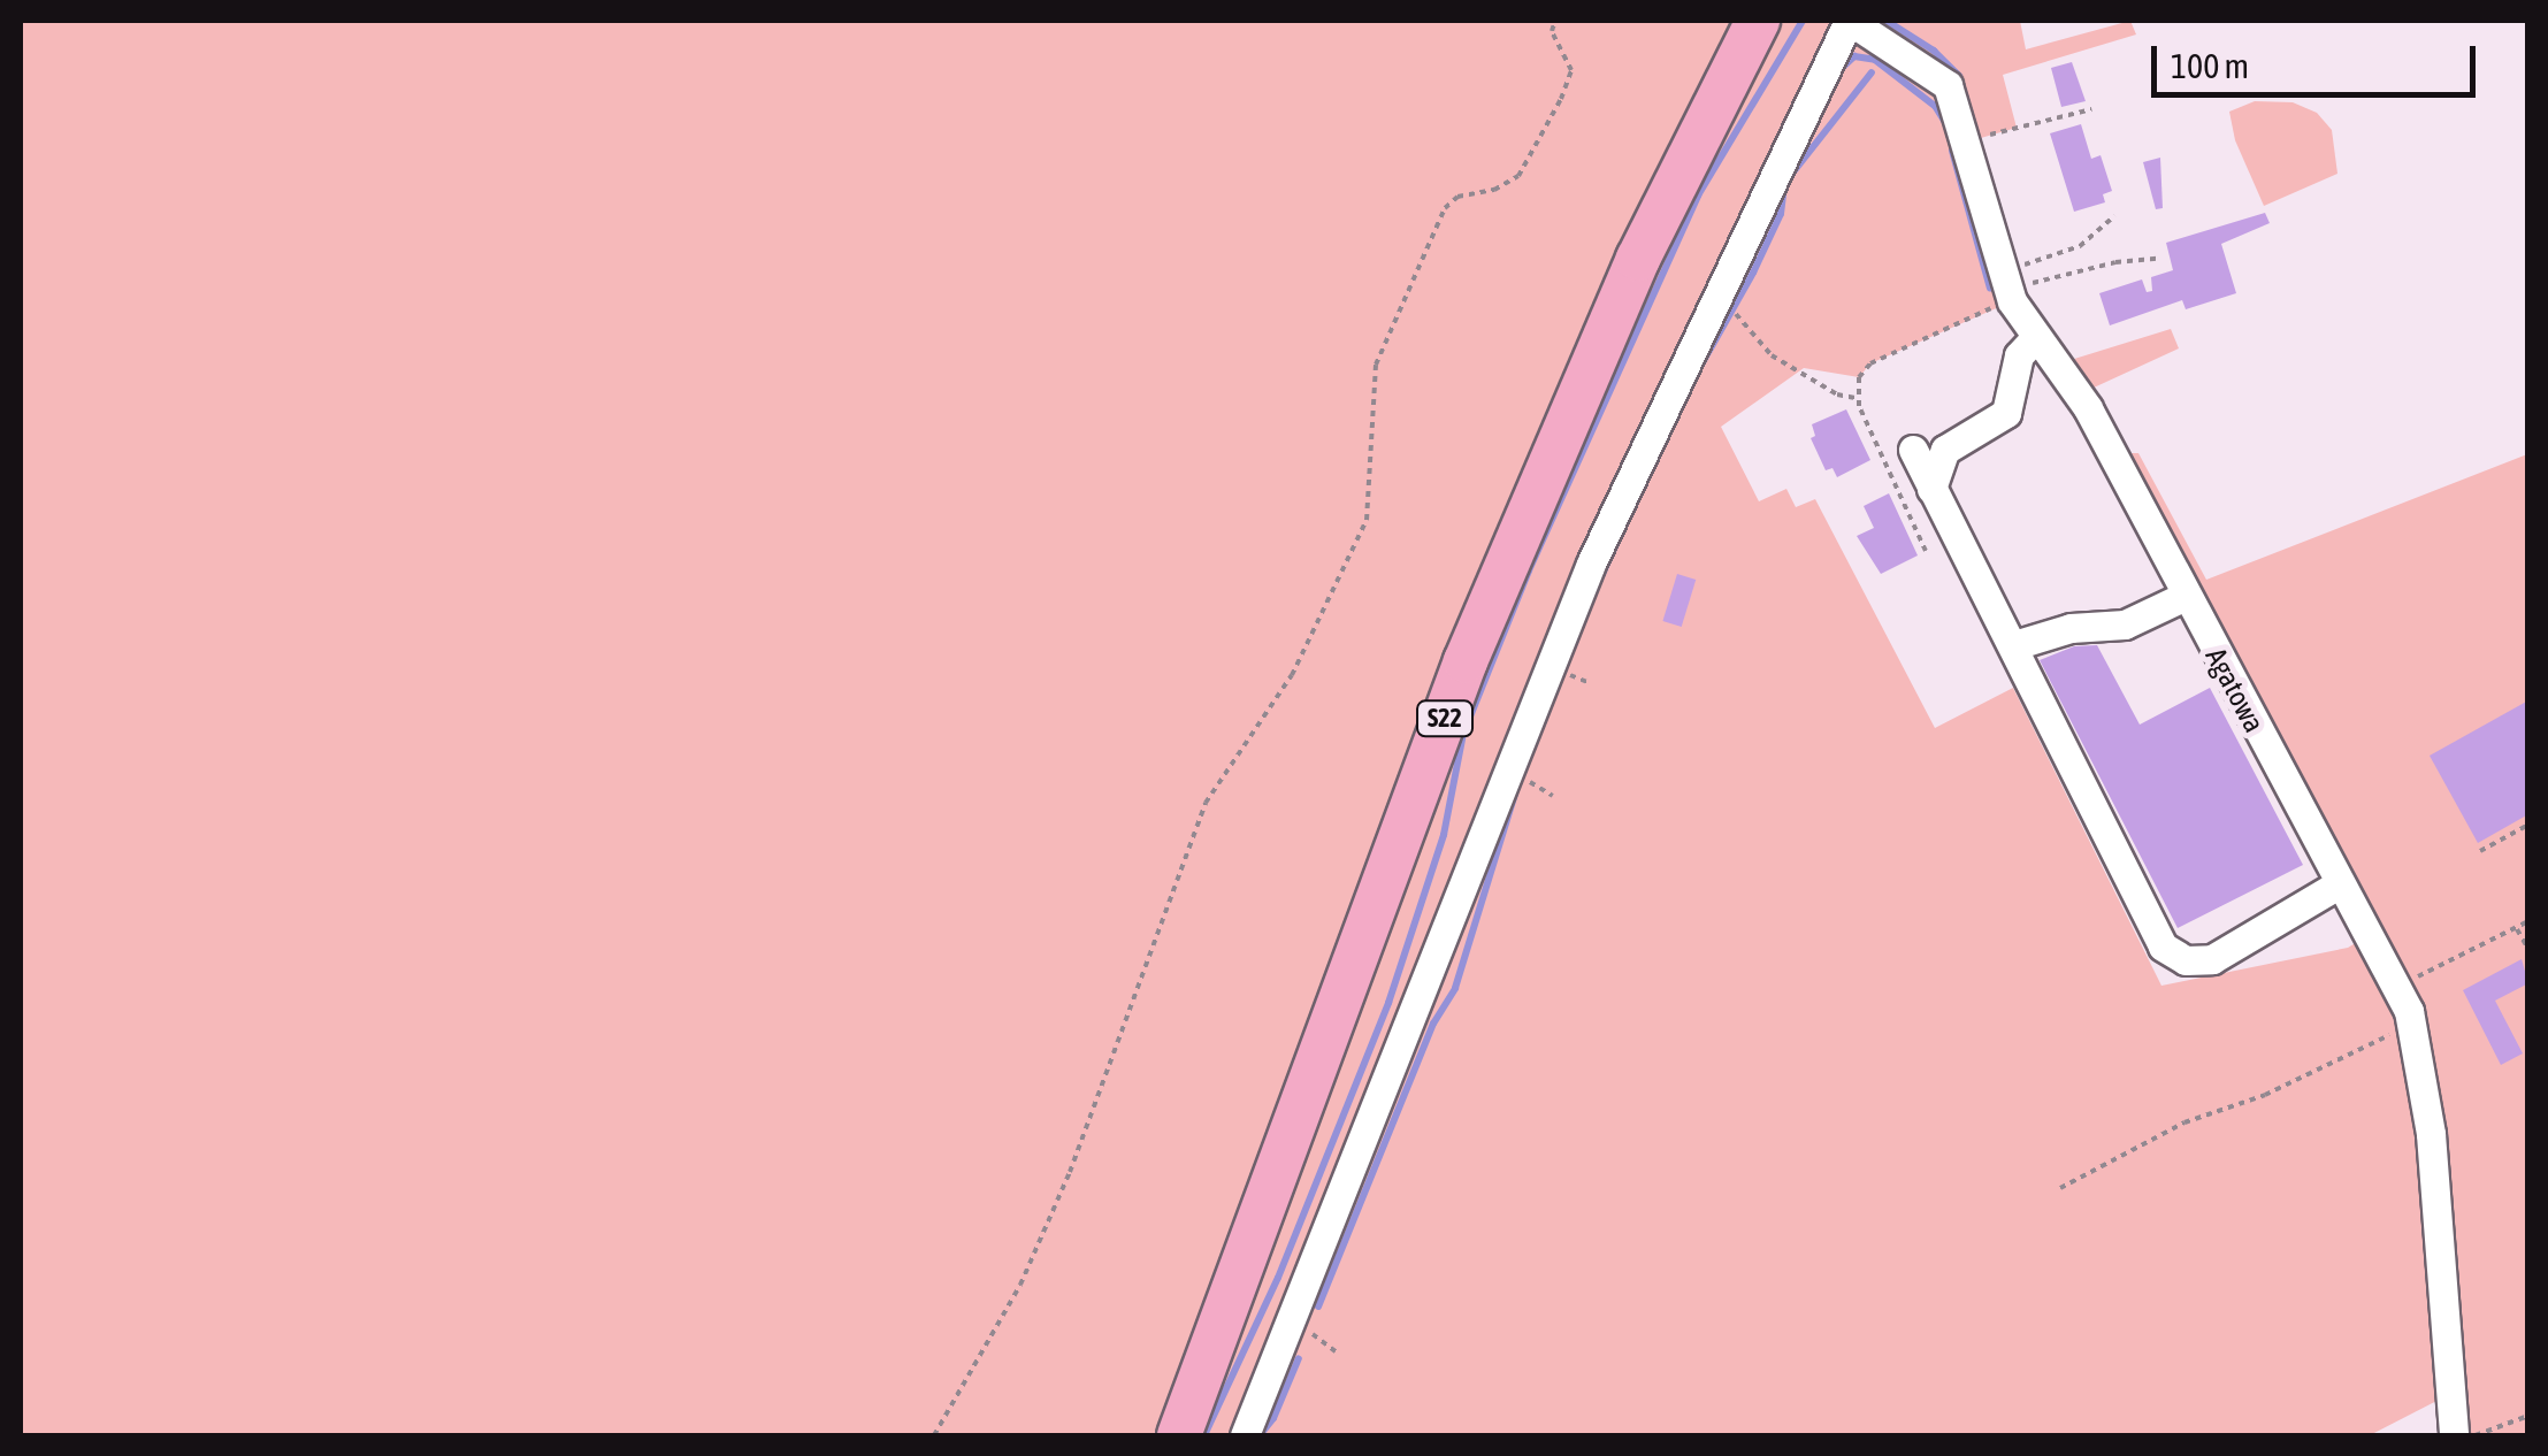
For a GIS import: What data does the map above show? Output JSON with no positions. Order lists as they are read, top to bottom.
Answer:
{
  "streets": {
    "highway": ["S22"],
    "street": ["Agatowa"]
  },
  "scale_bar": "100 m"
}
